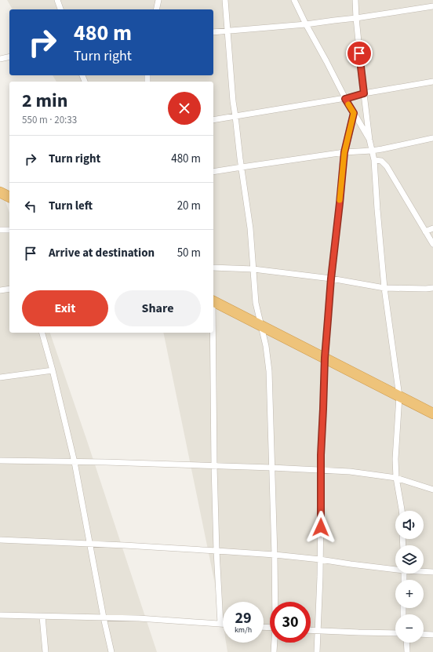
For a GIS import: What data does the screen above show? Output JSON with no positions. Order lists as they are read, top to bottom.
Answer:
{
  "page": {
    "turn": ["480 m", "Turn right"],
    "heading": ["2 min", "550 m · 20:33"],
    "list": [
      {
        "name": "Turn right",
        "value": "480 m"
      },
      {
        "name": "Turn left",
        "value": "20 m"
      },
      {
        "name": "Arrive at destination",
        "value": "50 m"
      }
    ],
    "buttons": ["Exit", "Share"],
    "map_buttons": ["+", "−"],
    "speed": "29 km/h",
    "limit": "30"
  }
}
